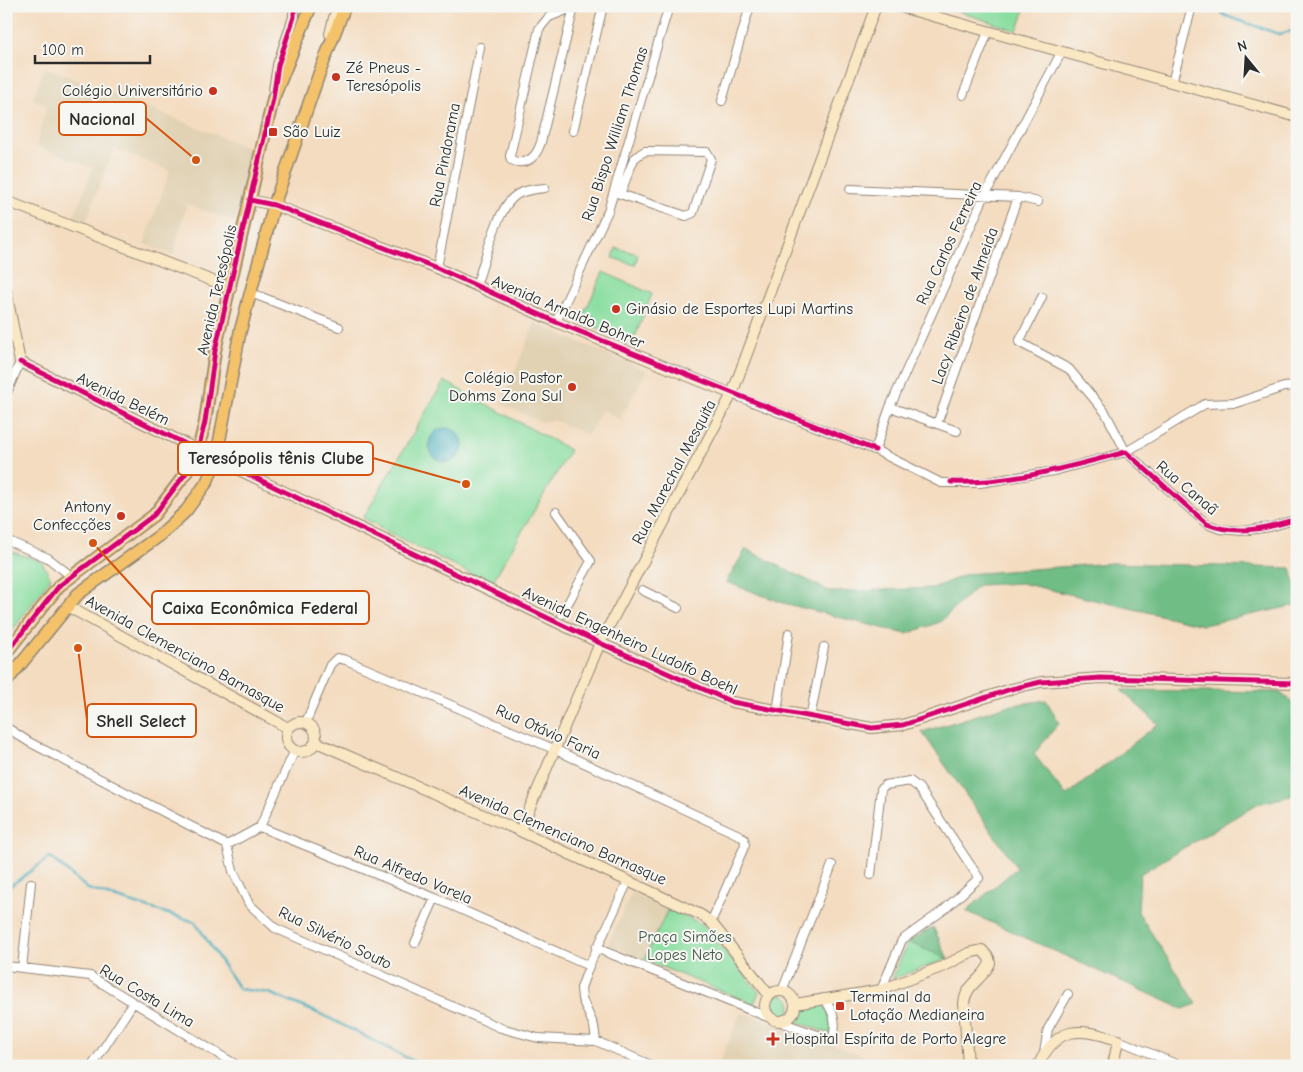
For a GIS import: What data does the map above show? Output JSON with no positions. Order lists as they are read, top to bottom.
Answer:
{
  "streets": {
    "main road": ["Avenida Teresópolis"],
    "street": [
      "Rua Bispo William Thomas",
      "Rua Pindorama",
      "Rua Carlos Ferreira",
      "Lacy Ribeiro de Almeida",
      "Avenida Arnaldo Bohrer",
      "Avenida Belém",
      "Rua Marechal Mesquita",
      "Rua Canaã",
      "Avenida Engenheiro Ludolfo Boehl",
      "Avenida Clemenciano Barnasque",
      "Rua Otávio Faria",
      "Rua Alfredo Varela",
      "Rua Silvério Souto",
      "Rua Costa Lima"
    ]
  },
  "crossings": [
    ["Rua Bispo William Thomas", "Avenida Arnaldo Bohrer"],
    ["Rua Pindorama", "Avenida Arnaldo Bohrer"],
    ["Rua Carlos Ferreira", "Avenida Arnaldo Bohrer"],
    ["Avenida Teresópolis", "Avenida Arnaldo Bohrer"],
    ["Avenida Teresópolis", "Avenida Belém"],
    ["Avenida Teresópolis", "Avenida Engenheiro Ludolfo Boehl"],
    ["Avenida Teresópolis", "Avenida Clemenciano Barnasque"],
    ["Avenida Arnaldo Bohrer", "Rua Marechal Mesquita"],
    ["Avenida Arnaldo Bohrer", "Rua Canaã"],
    ["Avenida Belém", "Avenida Engenheiro Ludolfo Boehl"],
    ["Rua Marechal Mesquita", "Avenida Engenheiro Ludolfo Boehl"],
    ["Rua Marechal Mesquita", "Avenida Clemenciano Barnasque"],
    ["Rua Marechal Mesquita", "Rua Otávio Faria"],
    ["Avenida Clemenciano Barnasque", "Rua Otávio Faria"]
  ],
  "parks": ["Praça Simões Lopes Neto"],
  "places": {
    "other": [
      "Zé Pneus - Teresópolis",
      "Colégio Universitário",
      "Nacional",
      "Ginásio de Esportes Lupi Martins",
      "Colégio Pastor Dohms Zona Sul",
      "Teresópolis tênis Clube",
      "Antony Confecções",
      "Caixa Econômica Federal",
      "Shell Select"
    ],
    "transit": ["São Luiz", "Terminal da Lotação Medianeira"],
    "health": ["Hospital Espírita de Porto Alegre"]
  },
  "scale_bar": "100 m",
  "north": "top"
}
